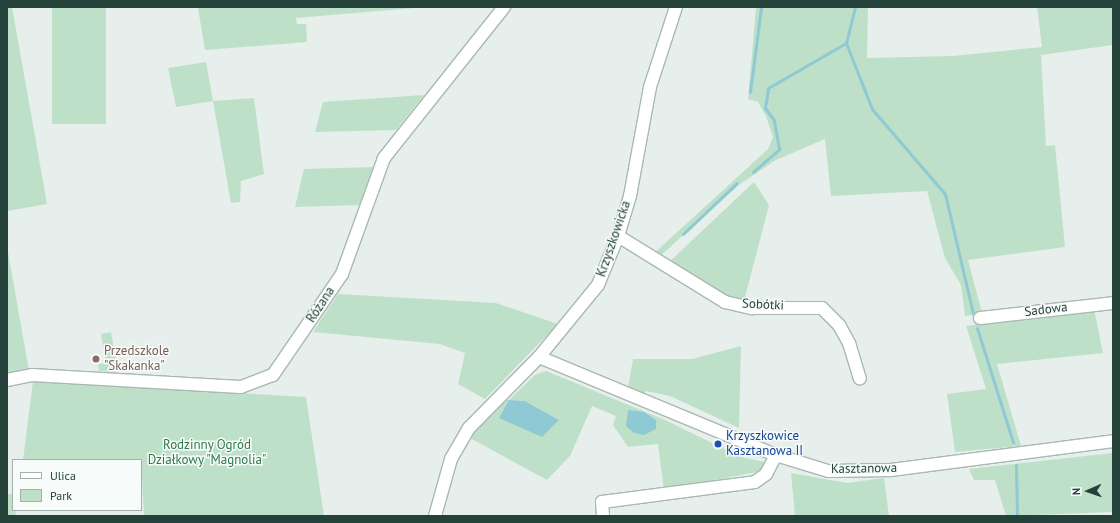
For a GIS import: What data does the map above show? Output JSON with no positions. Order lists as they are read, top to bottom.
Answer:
{
  "streets": {
    "street": [
      "Krzyszkowicka",
      "Różana",
      "Sobótki",
      "Sadowa",
      "Kasztanowa"
    ]
  },
  "crossings": [
    ["Krzyszkowicka", "Sobótki"],
    ["Krzyszkowicka", "Kasztanowa"]
  ],
  "parks": ["Rodzinny Ogród Działkowy \"Magnolia\""],
  "places": ["Przedszkole \"Skakanka\"", "Krzyszkowice Kasztanowa II"],
  "legend": ["Ulica", "Park"],
  "north": "left"
}
